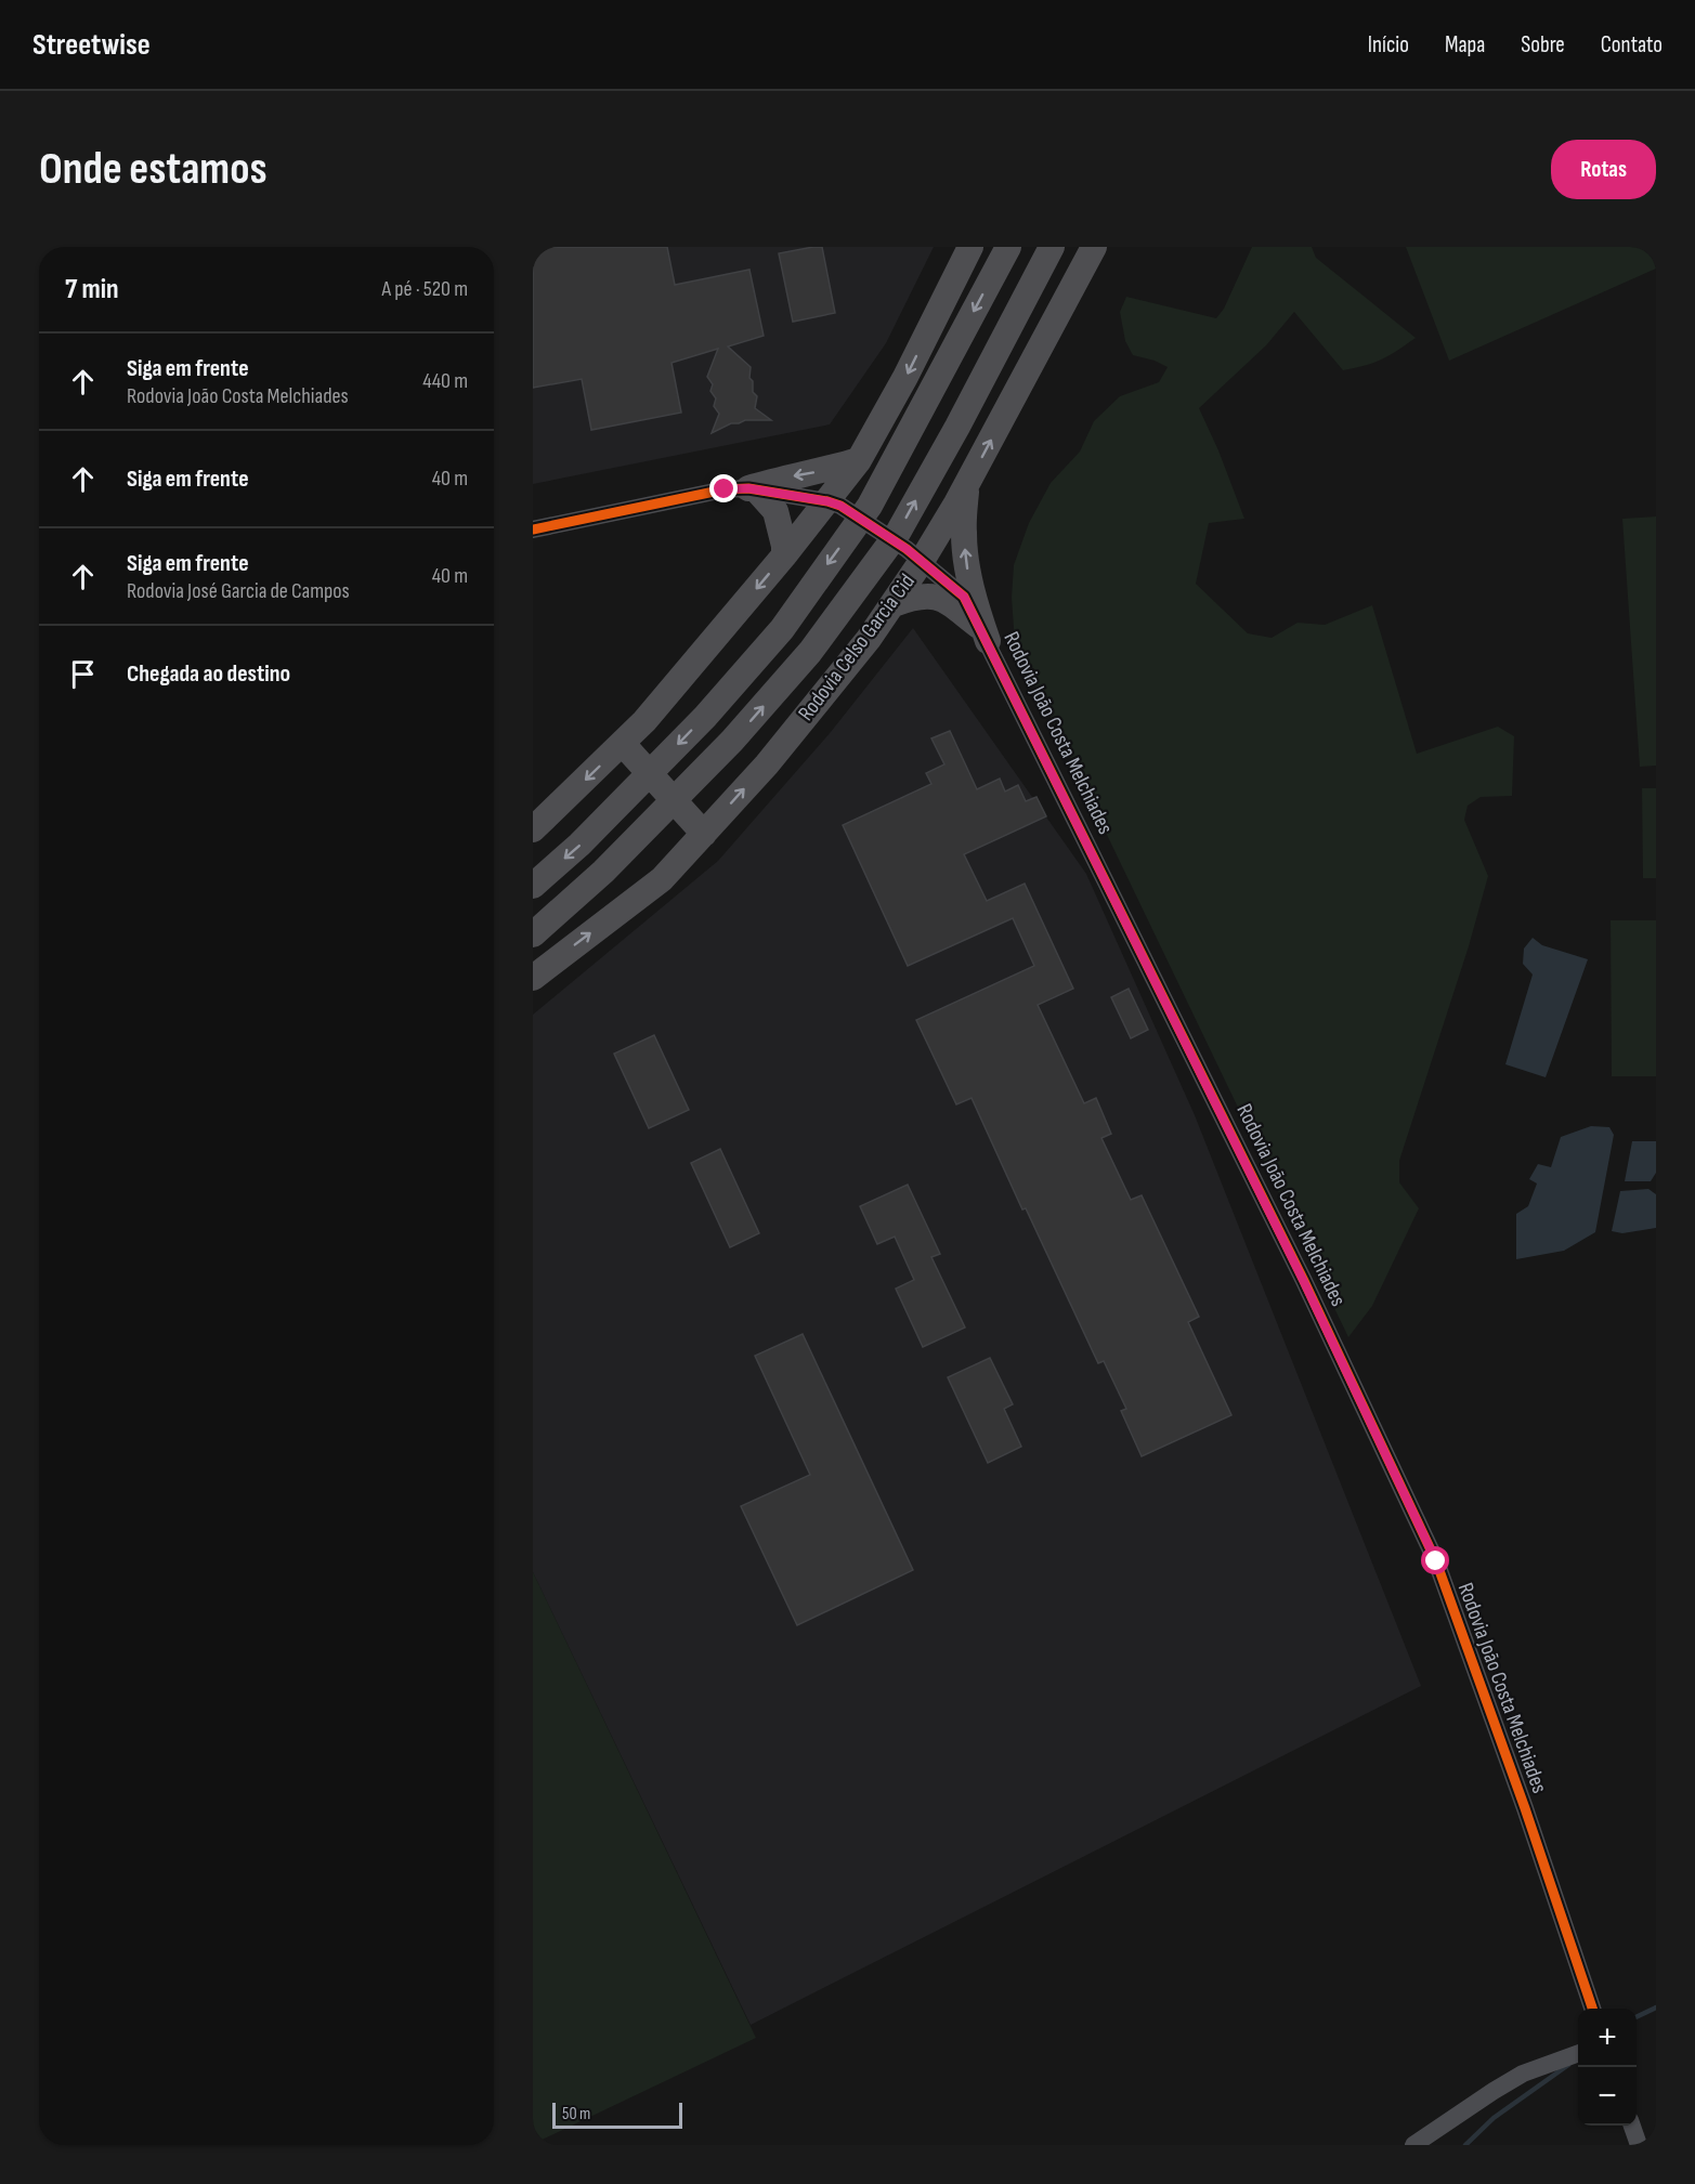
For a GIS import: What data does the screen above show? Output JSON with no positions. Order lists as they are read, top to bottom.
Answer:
{
  "streets": {
    "highway": ["Rodovia Celso Garcia Cid"],
    "street": ["Rodovia João Costa Melchiades"]
  },
  "crossings": [
    ["Rodovia Celso Garcia Cid", "Rodovia João Costa Melchiades"]
  ],
  "scale_bar": "50 m",
  "page": {
    "header": "Streetwise",
    "nav": [
      "Início",
      "Mapa",
      "Sobre",
      "Contato"
    ],
    "buttons": "Rotas",
    "title": "Onde estamos",
    "heading": ["7 min", "A pé · 520 m"],
    "list": [
      ["Siga em frente", "Rodovia João Costa Melchiades", "440 m"],
      ["Siga em frente", "40 m"],
      ["Siga em frente", "Rodovia José Garcia de Campos", "40 m"],
      "Chegada ao destino"
    ],
    "map_buttons": ["+", "−"],
    "scale": "50 m"
  }
}
